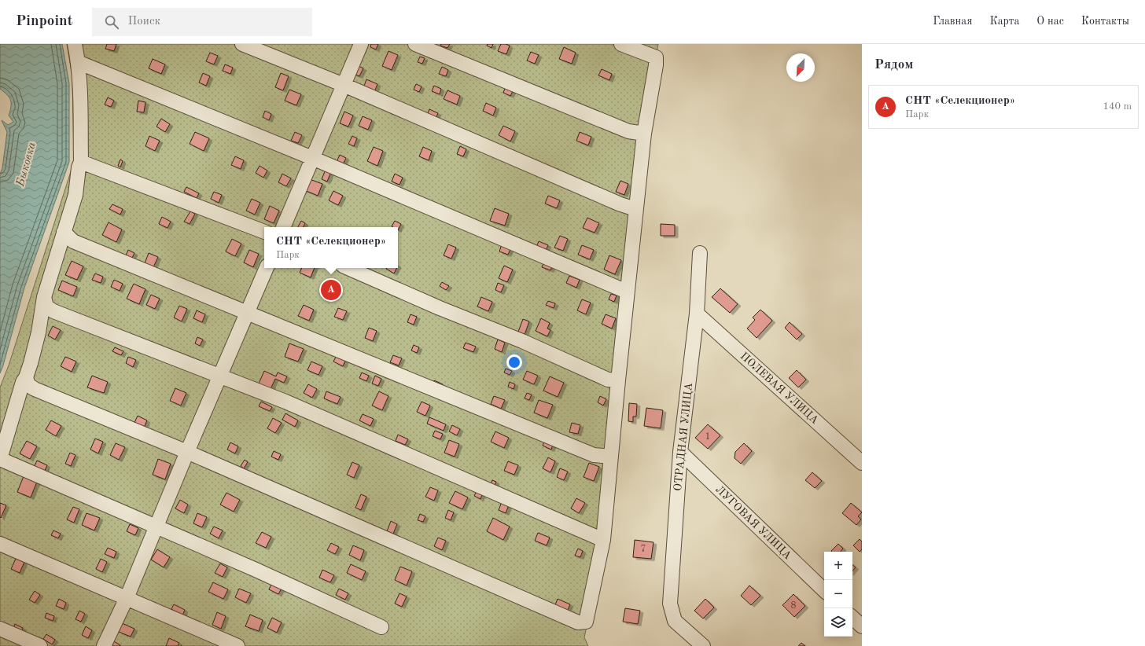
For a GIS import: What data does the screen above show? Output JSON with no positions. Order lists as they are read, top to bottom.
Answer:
{
  "streets": {
    "lane": ["ПОЛЕВАЯ УЛИЦА", "ОТРАДНАЯ УЛИЦА", "ЛУГОВАЯ УЛИЦА"]
  },
  "crossings": [
    ["ПОЛЕВАЯ УЛИЦА", "ОТРАДНАЯ УЛИЦА"],
    ["ОТРАДНАЯ УЛИЦА", "ЛУГОВАЯ УЛИЦА"]
  ],
  "water": ["Быковка"],
  "house_numbers": ["1", "7", "8"],
  "north": "bottom left",
  "page": {
    "header": "Pinpoint",
    "search": "Поиск",
    "nav": [
      "Главная",
      "Карта",
      "О нас",
      "Контакты"
    ],
    "heading": "Рядом",
    "list": [
      {
        "mark": "A",
        "name": "СНТ «Селекционер»",
        "note": "Парк",
        "value": "140 m"
      }
    ],
    "popup": ["СНТ «Селекционер»", "Парк"],
    "pins": "A",
    "map_buttons": ["+", "−"]
  }
}
